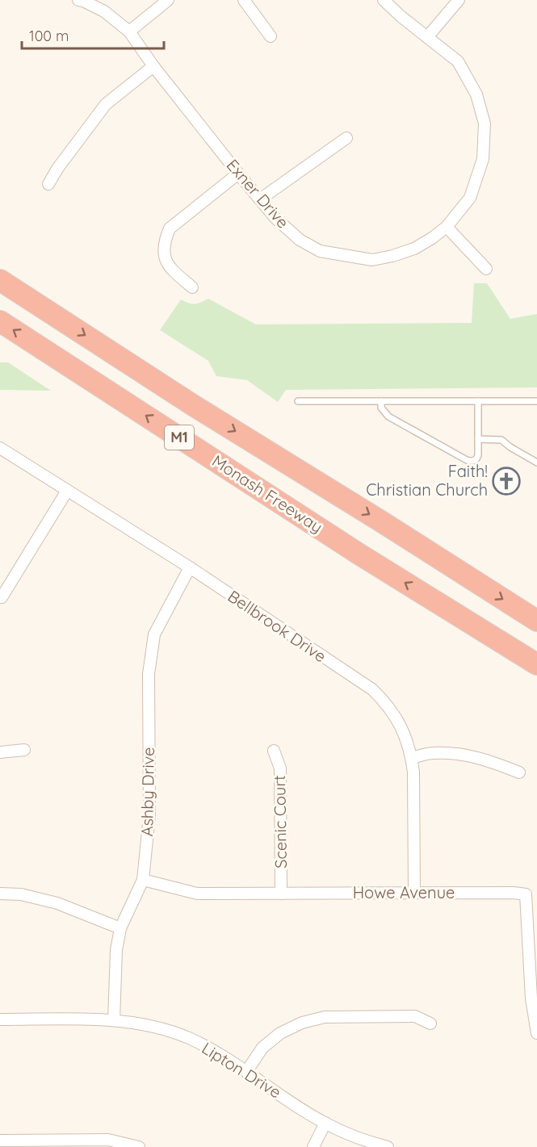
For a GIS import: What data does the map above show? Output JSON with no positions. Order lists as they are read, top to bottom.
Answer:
{
  "streets": {
    "highway": ["M1", "Monash Freeway"],
    "street": [
      "Exner Drive",
      "Bellbrook Drive",
      "Ashby Drive",
      "Scenic Court",
      "Howe Avenue",
      "Lipton Drive"
    ]
  },
  "crossings": [
    ["Bellbrook Drive", "Ashby Drive"],
    ["Bellbrook Drive", "Howe Avenue"],
    ["Ashby Drive", "Howe Avenue"],
    ["Ashby Drive", "Lipton Drive"],
    ["Scenic Court", "Howe Avenue"]
  ],
  "places": {
    "church": ["Faith! Christian Church"]
  },
  "scale_bar": "100 m"
}
